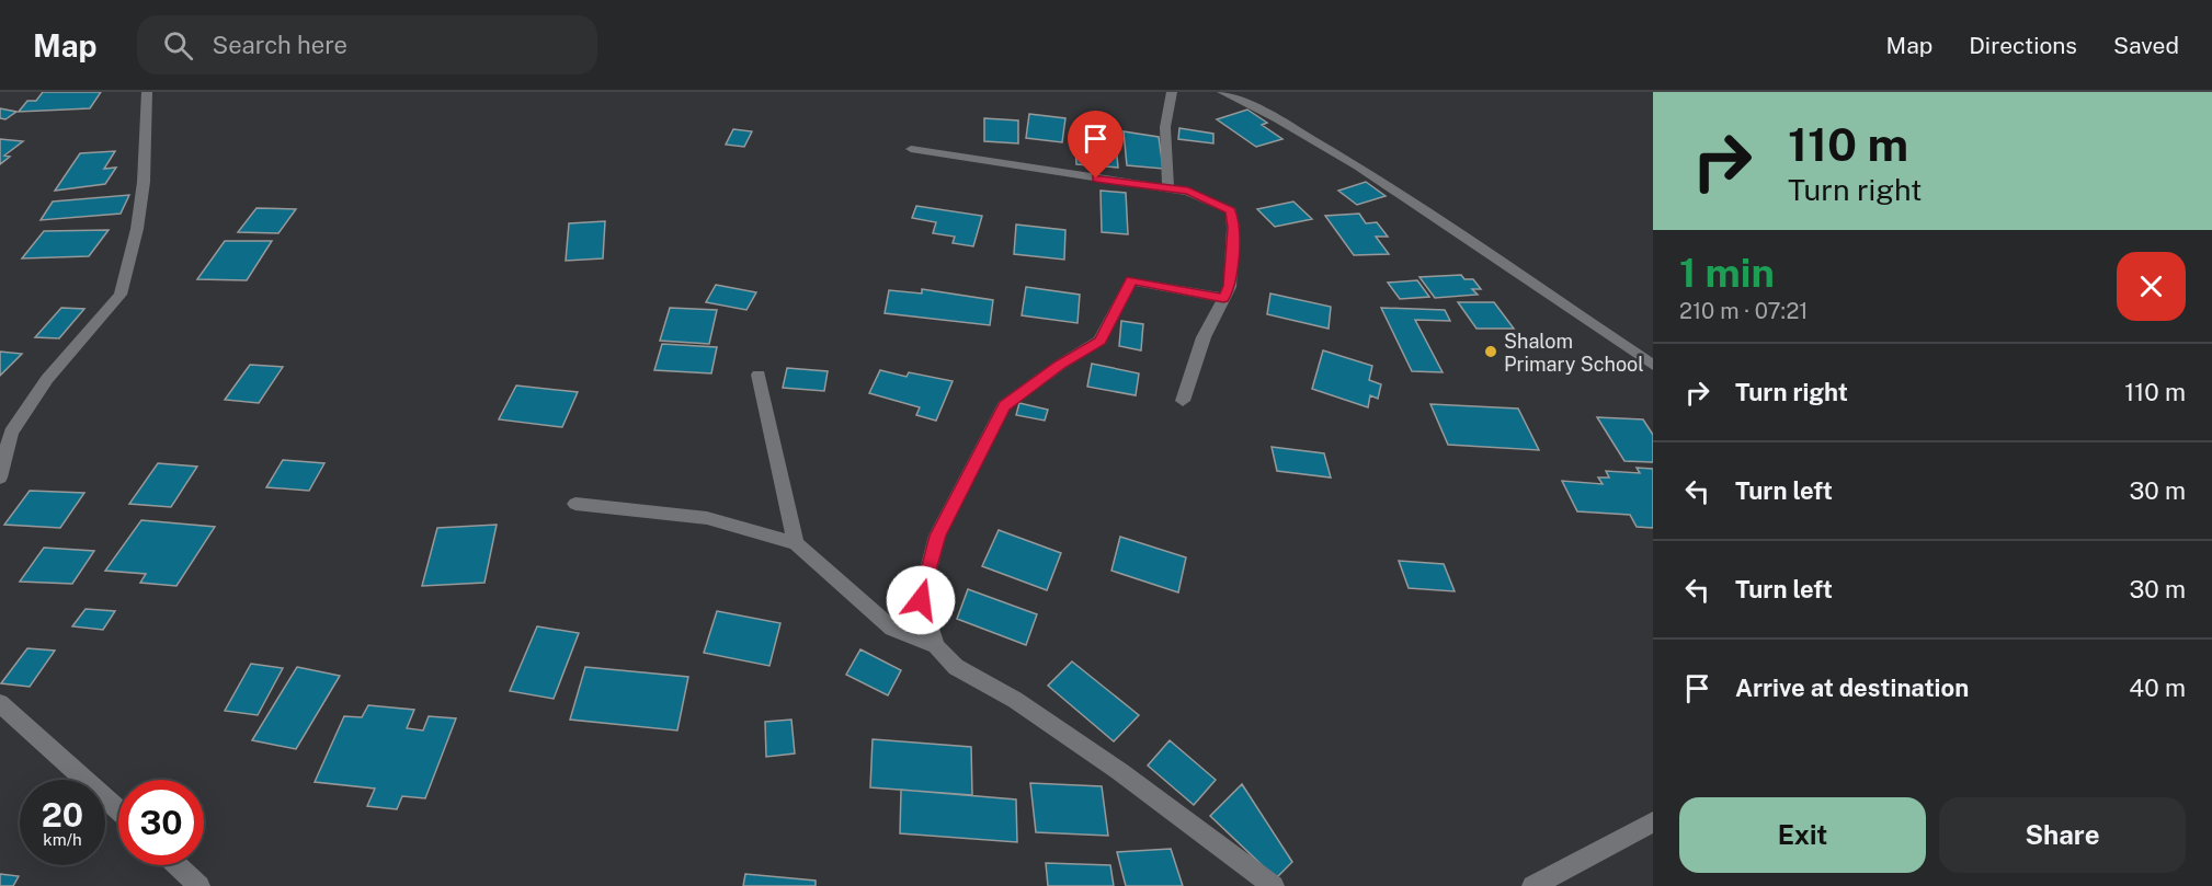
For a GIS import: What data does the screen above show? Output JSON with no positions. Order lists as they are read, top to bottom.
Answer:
{
  "places": ["Shalom Primary School"],
  "page": {
    "header": "Map",
    "search": "Search here",
    "nav": ["Map", "Directions", "Saved"],
    "turn": ["110 m", "Turn right"],
    "heading": ["1 min", "210 m · 07:21"],
    "list": [
      {
        "name": "Turn right",
        "value": "110 m"
      },
      {
        "name": "Turn left",
        "value": "30 m"
      },
      {
        "name": "Turn left",
        "value": "30 m"
      },
      {
        "name": "Arrive at destination",
        "value": "40 m"
      }
    ],
    "speed": "20 km/h",
    "limit": "30",
    "buttons": ["Exit", "Share"]
  }
}
